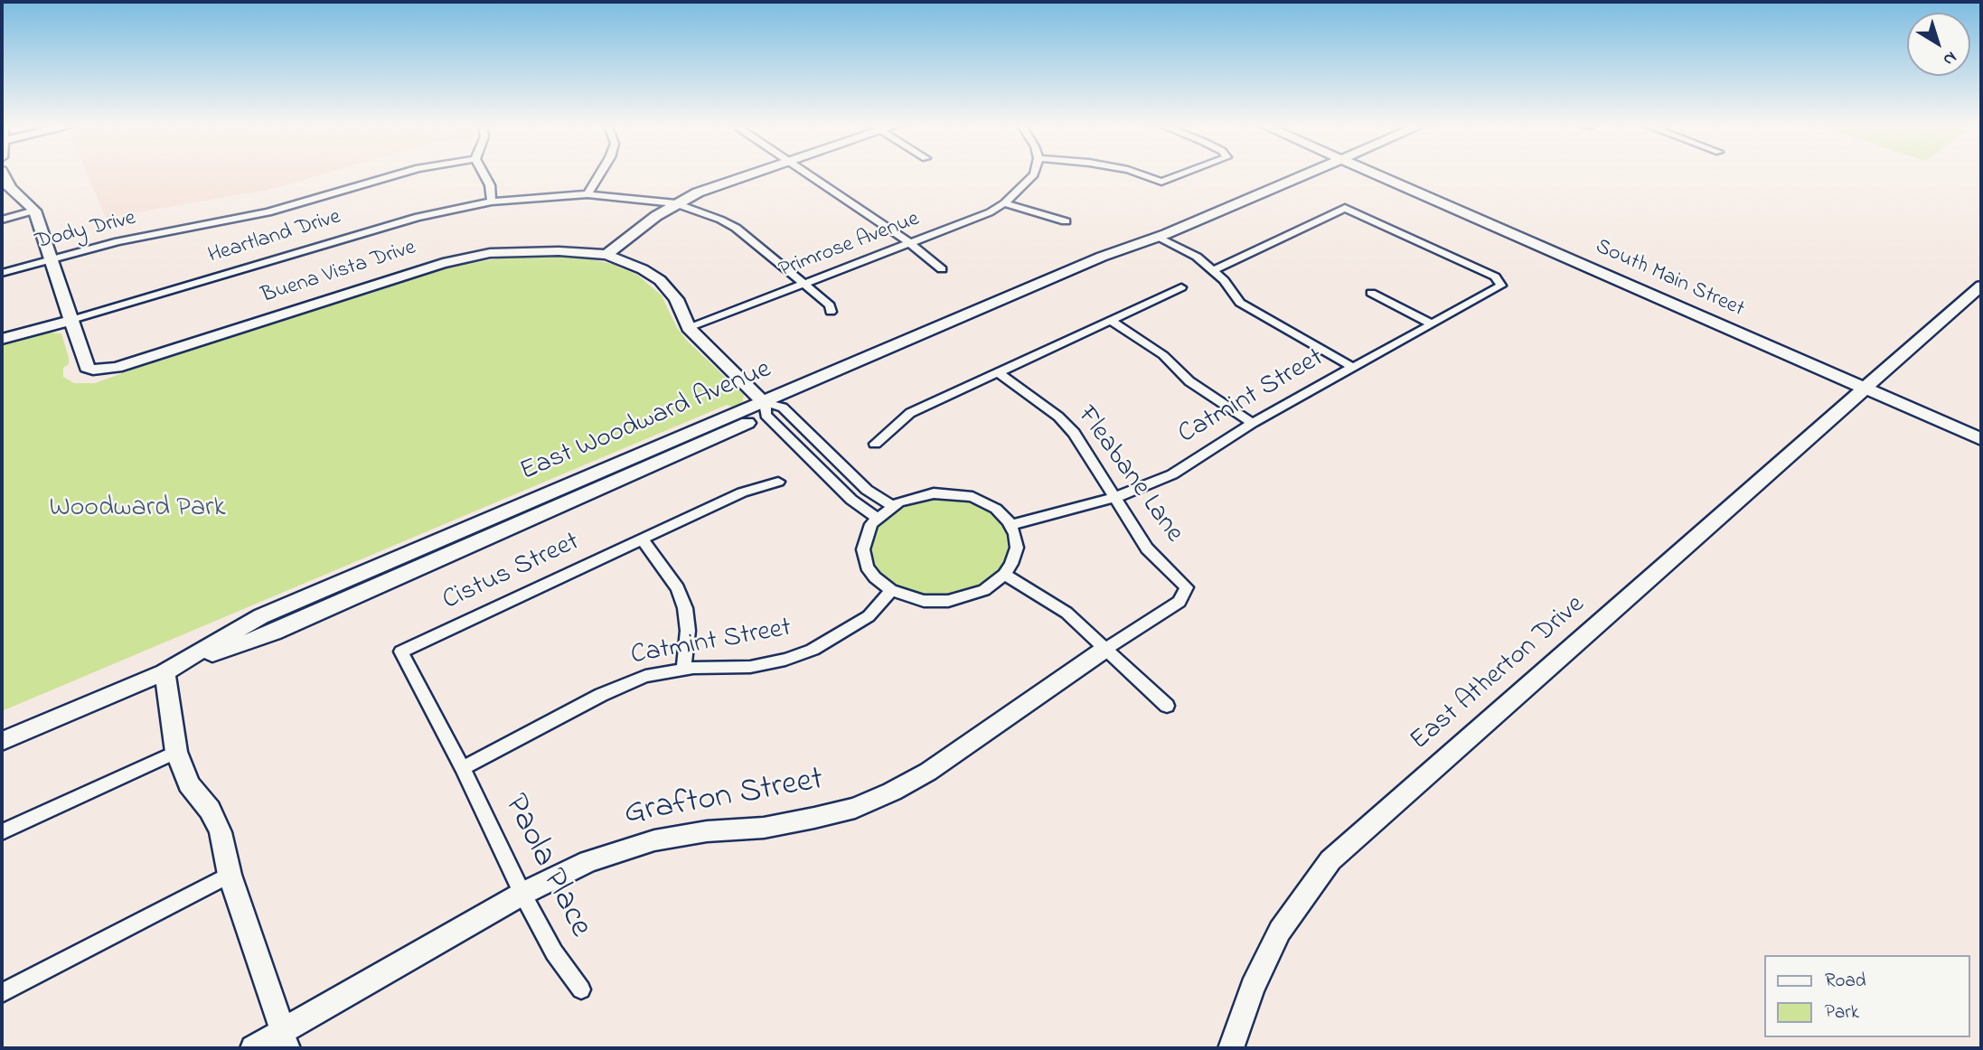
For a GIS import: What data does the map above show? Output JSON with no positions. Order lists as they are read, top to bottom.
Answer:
{
  "streets": {
    "street": [
      "Dody Drive",
      "Heartland Drive",
      "Primrose Avenue",
      "Buena Vista Drive",
      "South Main Street",
      "Catmint Street",
      "East Woodward Avenue",
      "Fleabane Lane",
      "Cistus Street",
      "East Atherton Drive",
      "Grafton Street",
      "Paola Place"
    ]
  },
  "crossings": [
    ["Dody Drive", "Buena Vista Drive"],
    ["Heartland Drive", "Primrose Avenue"],
    ["Heartland Drive", "Buena Vista Drive"],
    ["Primrose Avenue", "Buena Vista Drive"],
    ["Buena Vista Drive", "Catmint Street"],
    ["Buena Vista Drive", "East Woodward Avenue"],
    ["South Main Street", "East Atherton Drive"],
    ["Catmint Street", "Fleabane Lane"],
    ["Catmint Street", "Paola Place"],
    ["Fleabane Lane", "Grafton Street"],
    ["Cistus Street", "Paola Place"],
    ["Grafton Street", "Paola Place"]
  ],
  "parks": ["Woodward Park"],
  "legend": ["Road", "Park"],
  "north": "bottom right"
}
